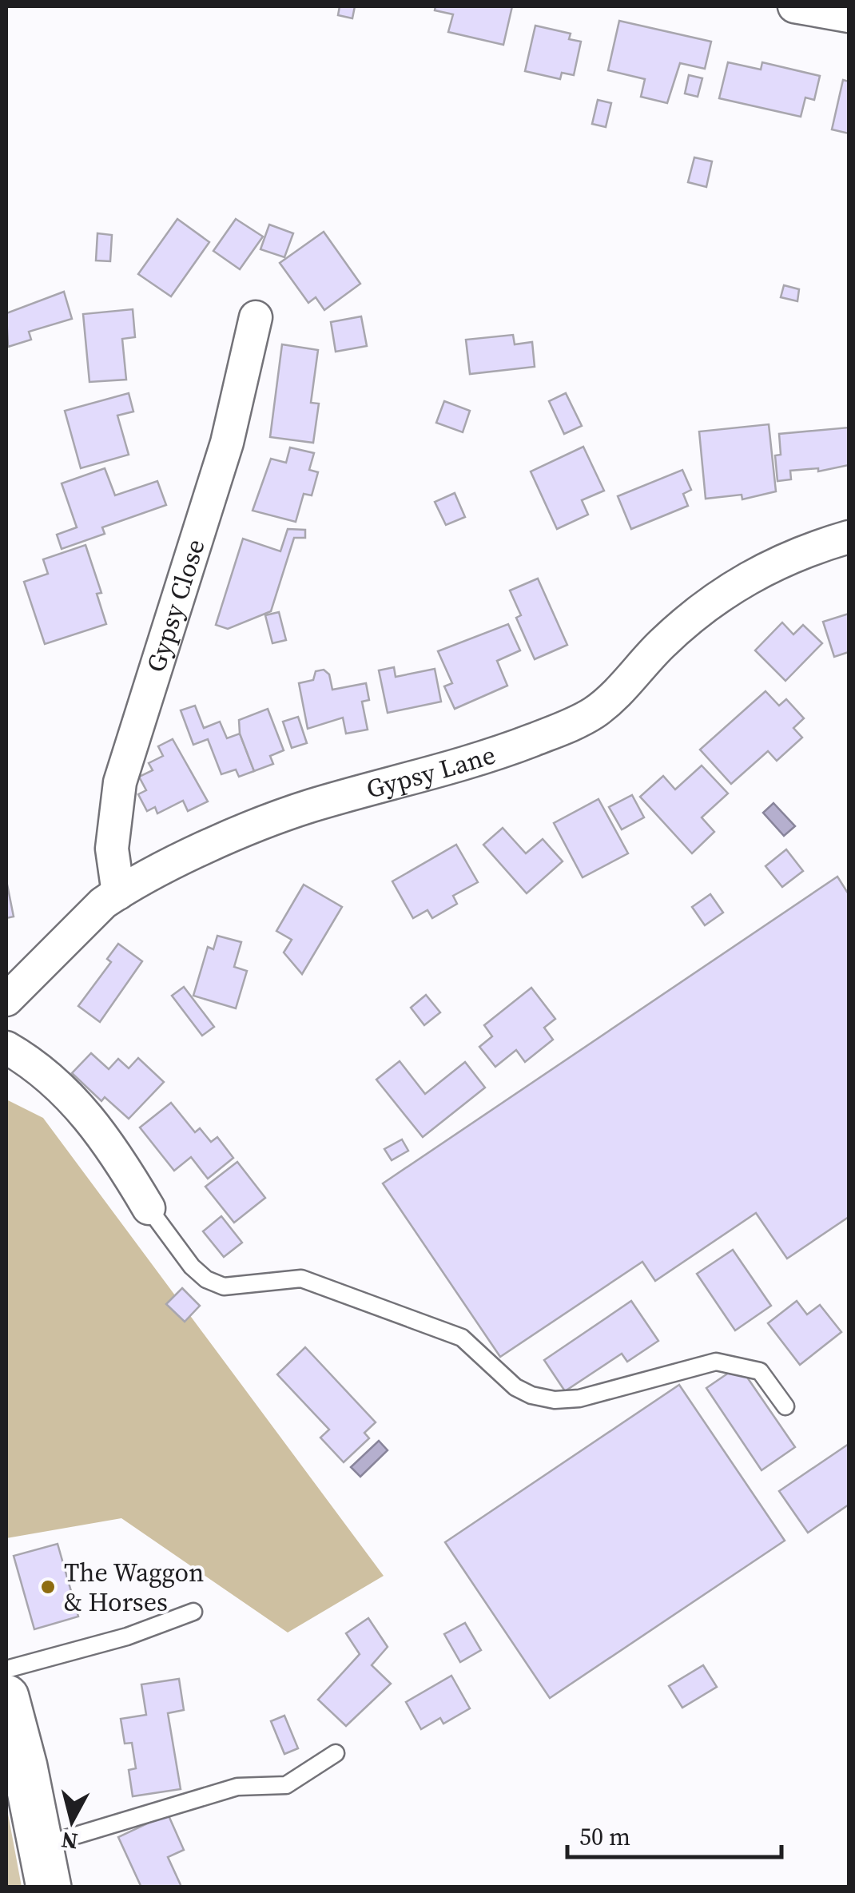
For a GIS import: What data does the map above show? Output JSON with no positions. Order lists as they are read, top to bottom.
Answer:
{
  "streets": {
    "street": ["Gypsy Close", "Gypsy Lane"]
  },
  "crossings": [
    ["Gypsy Close", "Gypsy Lane"]
  ],
  "places": ["The Waggon & Horses"],
  "scale_bar": "50 m",
  "north": "bottom"
}
